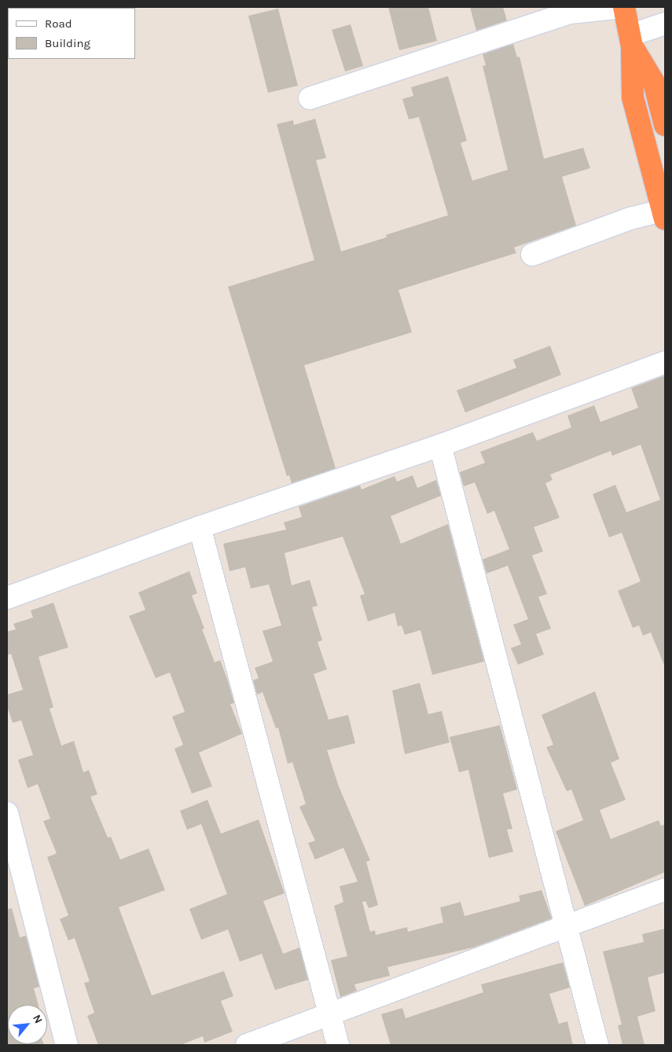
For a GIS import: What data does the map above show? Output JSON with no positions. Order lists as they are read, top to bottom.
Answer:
{
  "legend": ["Road", "Building"],
  "north": "top right"
}
